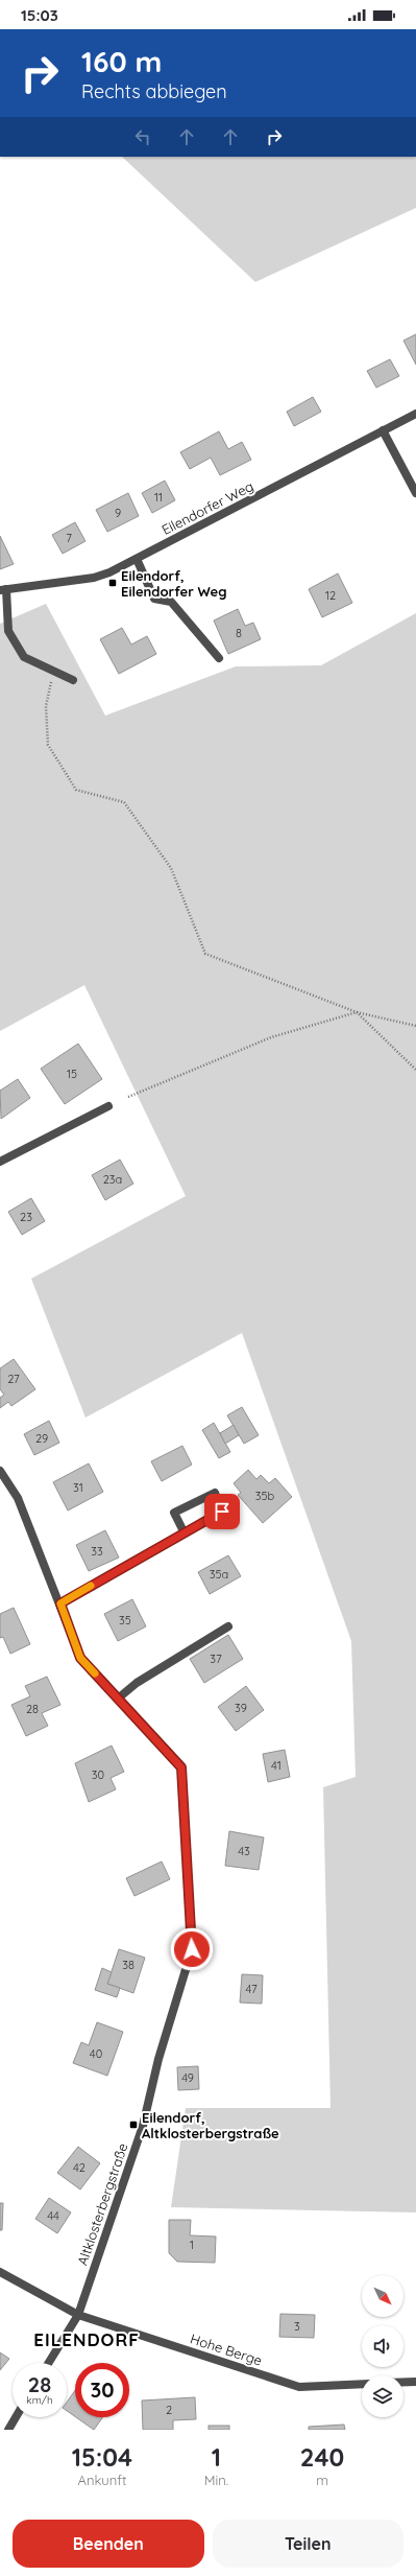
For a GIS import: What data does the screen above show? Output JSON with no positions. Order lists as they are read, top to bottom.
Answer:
{
  "streets": {
    "street": ["Eilendorfer Weg", "Altklosterbergstraße", "Hohe Berge"]
  },
  "crossings": [
    ["Altklosterbergstraße", "Hohe Berge"]
  ],
  "districts": ["EILENDORF"],
  "places": {
    "transit": ["Eilendorf, Eilendorfer Weg", "Eilendorf, Altklosterbergstraße"]
  },
  "house_numbers": [
    "11",
    "9",
    "7",
    "12",
    "8",
    "15",
    "23a",
    "23",
    "27",
    "29",
    "31",
    "35b",
    "33",
    "35a",
    "35",
    "37",
    "39",
    "28",
    "41",
    "30",
    "43",
    "38",
    "47",
    "40",
    "49",
    "42",
    "44",
    "1",
    "3",
    "2"
  ],
  "north": "bottom right",
  "page": {
    "status": "15:03",
    "turn": ["160 m", "Rechts abbiegen"],
    "speed": "28 km/h",
    "limit": "30",
    "eta": [
      "15:04",
      "Ankunft",
      "1",
      "Min.",
      "240",
      "m"
    ],
    "buttons": ["Beenden", "Teilen"]
  }
}
